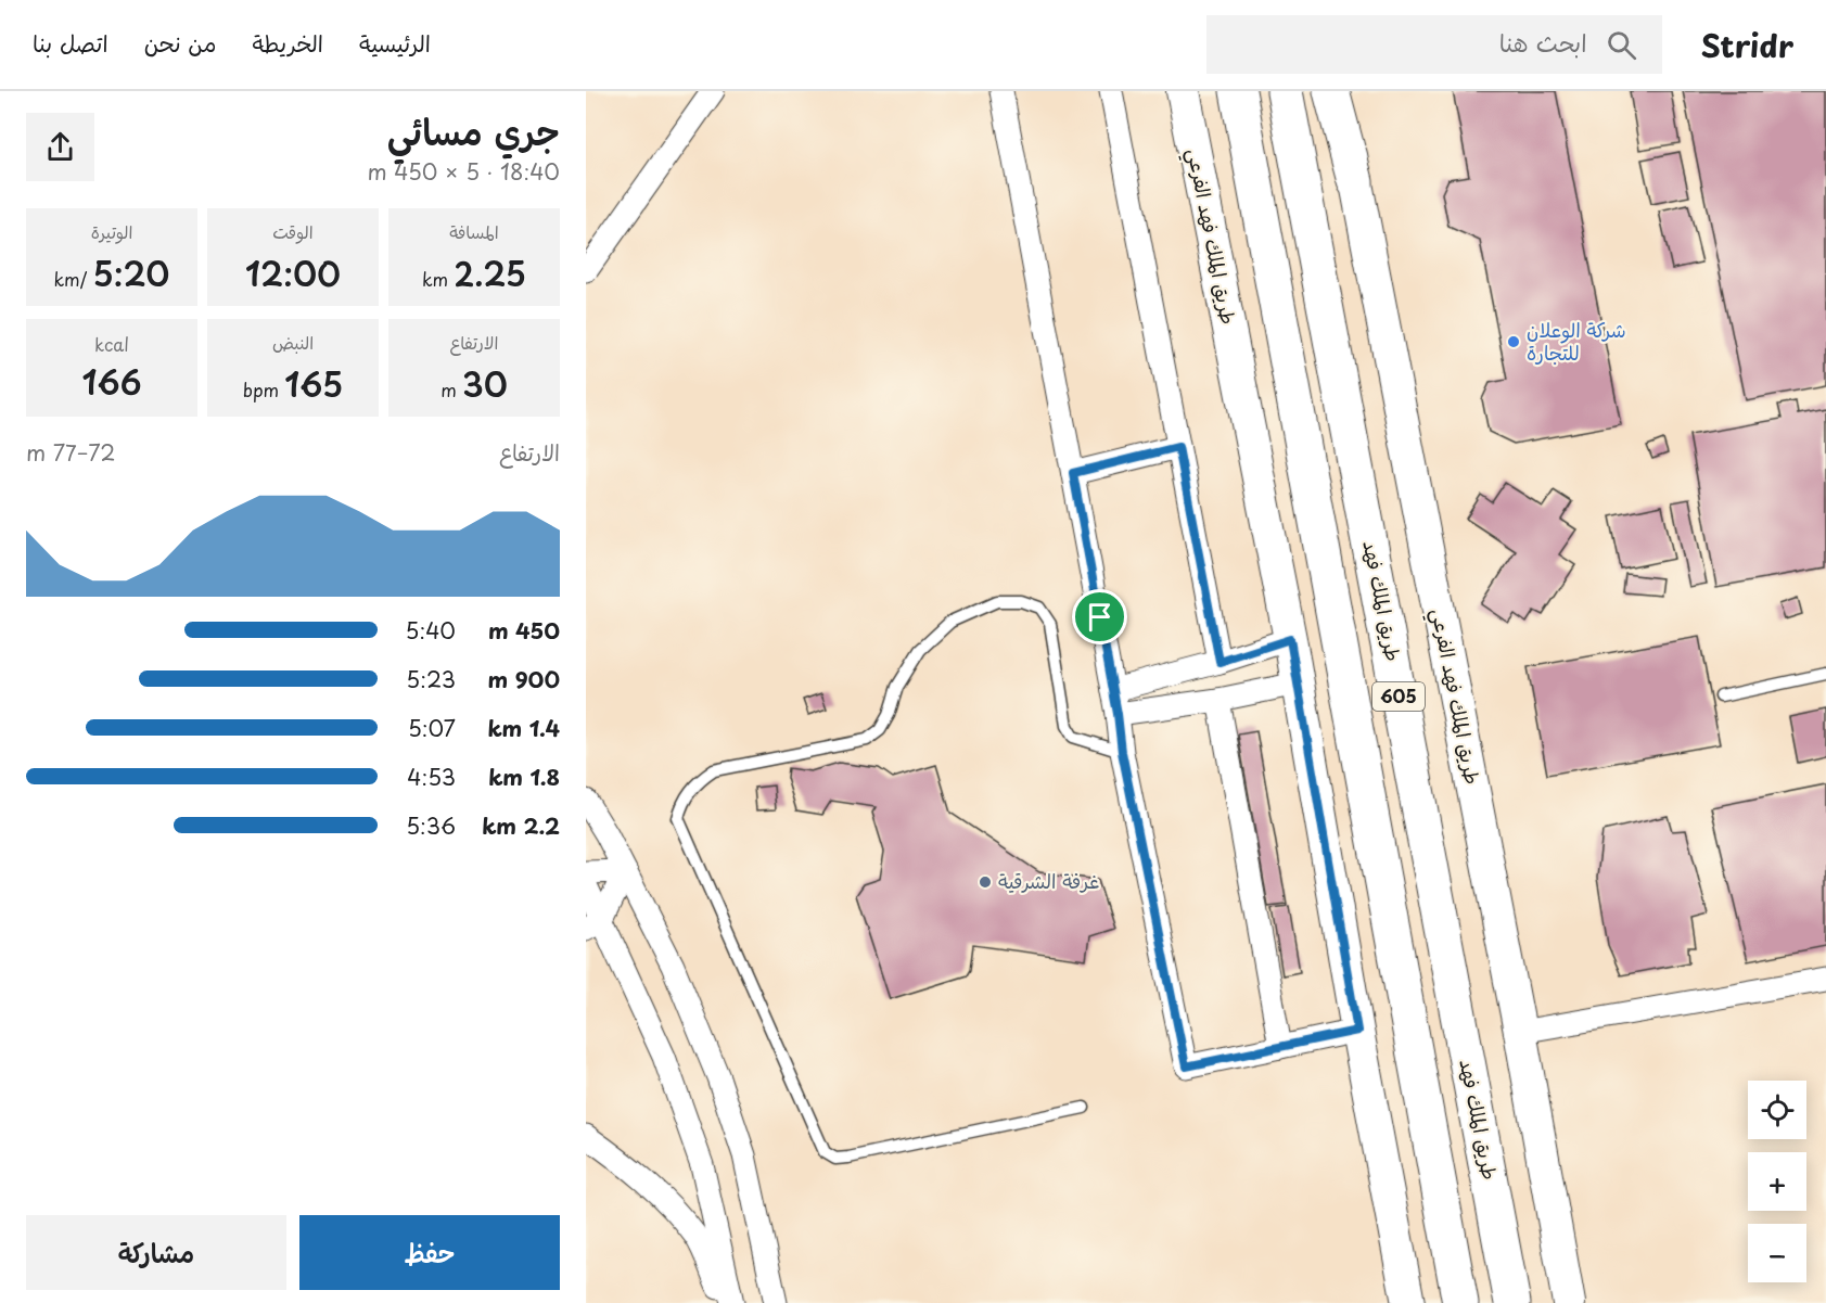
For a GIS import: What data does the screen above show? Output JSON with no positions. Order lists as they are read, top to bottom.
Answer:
{
  "streets": {
    "highway": ["طريق الملك فهد", "605"],
    "main road": ["طريق الملك فهد الفرعي"]
  },
  "places": ["شركة الوعلان للتجارة", "غرفة الشرقية"],
  "page": {
    "header": "Stridr",
    "search": "ابحث هنا",
    "nav": [
      "الرئيسية",
      "الخريطة",
      "من نحن",
      "اتصل بنا"
    ],
    "heading": ["جري مسائي", "18:40 · 5 × 450 m"],
    "stats": [
      ["المسافة", "2.25 km"],
      ["الوقت", "12:00"],
      ["الوتيرة", "5:20 /km"],
      ["الارتفاع", "30 m"],
      ["النبض", "165 bpm"],
      ["kcal", "166"]
    ],
    "chart": ["الارتفاع", "72–77 m"],
    "list": [
      {
        "name": "450 m",
        "note": "5:40"
      },
      {
        "name": "900 m",
        "note": "5:23"
      },
      {
        "name": "1.4 km",
        "note": "5:07"
      },
      {
        "name": "1.8 km",
        "note": "4:53"
      },
      {
        "name": "2.2 km",
        "note": "5:36"
      }
    ],
    "map_buttons": ["+", "−"],
    "buttons": ["حفظ", "مشاركة"]
  }
}
